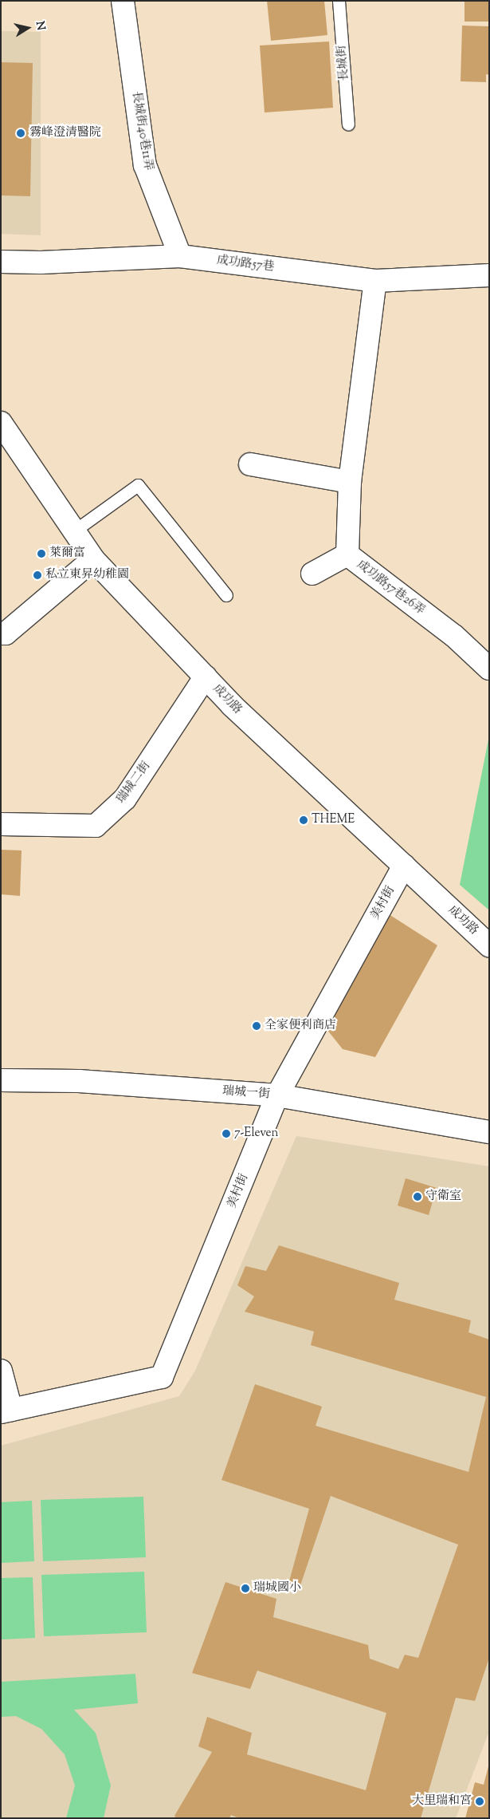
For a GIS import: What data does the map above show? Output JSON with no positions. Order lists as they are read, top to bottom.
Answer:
{
  "streets": {
    "street": [
      "長城街40巷11弄",
      "成功路57巷",
      "成功路57巷26弄",
      "成功路",
      "瑞城二街",
      "美村街",
      "瑞城一街"
    ],
    "lane": ["長城街"]
  },
  "crossings": [
    ["長城街40巷11弄", "成功路57巷"],
    ["成功路57巷", "成功路57巷26弄"],
    ["成功路", "瑞城二街"],
    ["成功路", "美村街"],
    ["美村街", "瑞城一街"]
  ],
  "places": [
    "霧峰澄清醫院",
    "萊爾富",
    "私立東昇幼稚園",
    "THEME",
    "全家便利商店",
    "7-Eleven",
    "守衛室",
    "瑞城國小",
    "大里瑞和宮"
  ],
  "north": "right"
}
